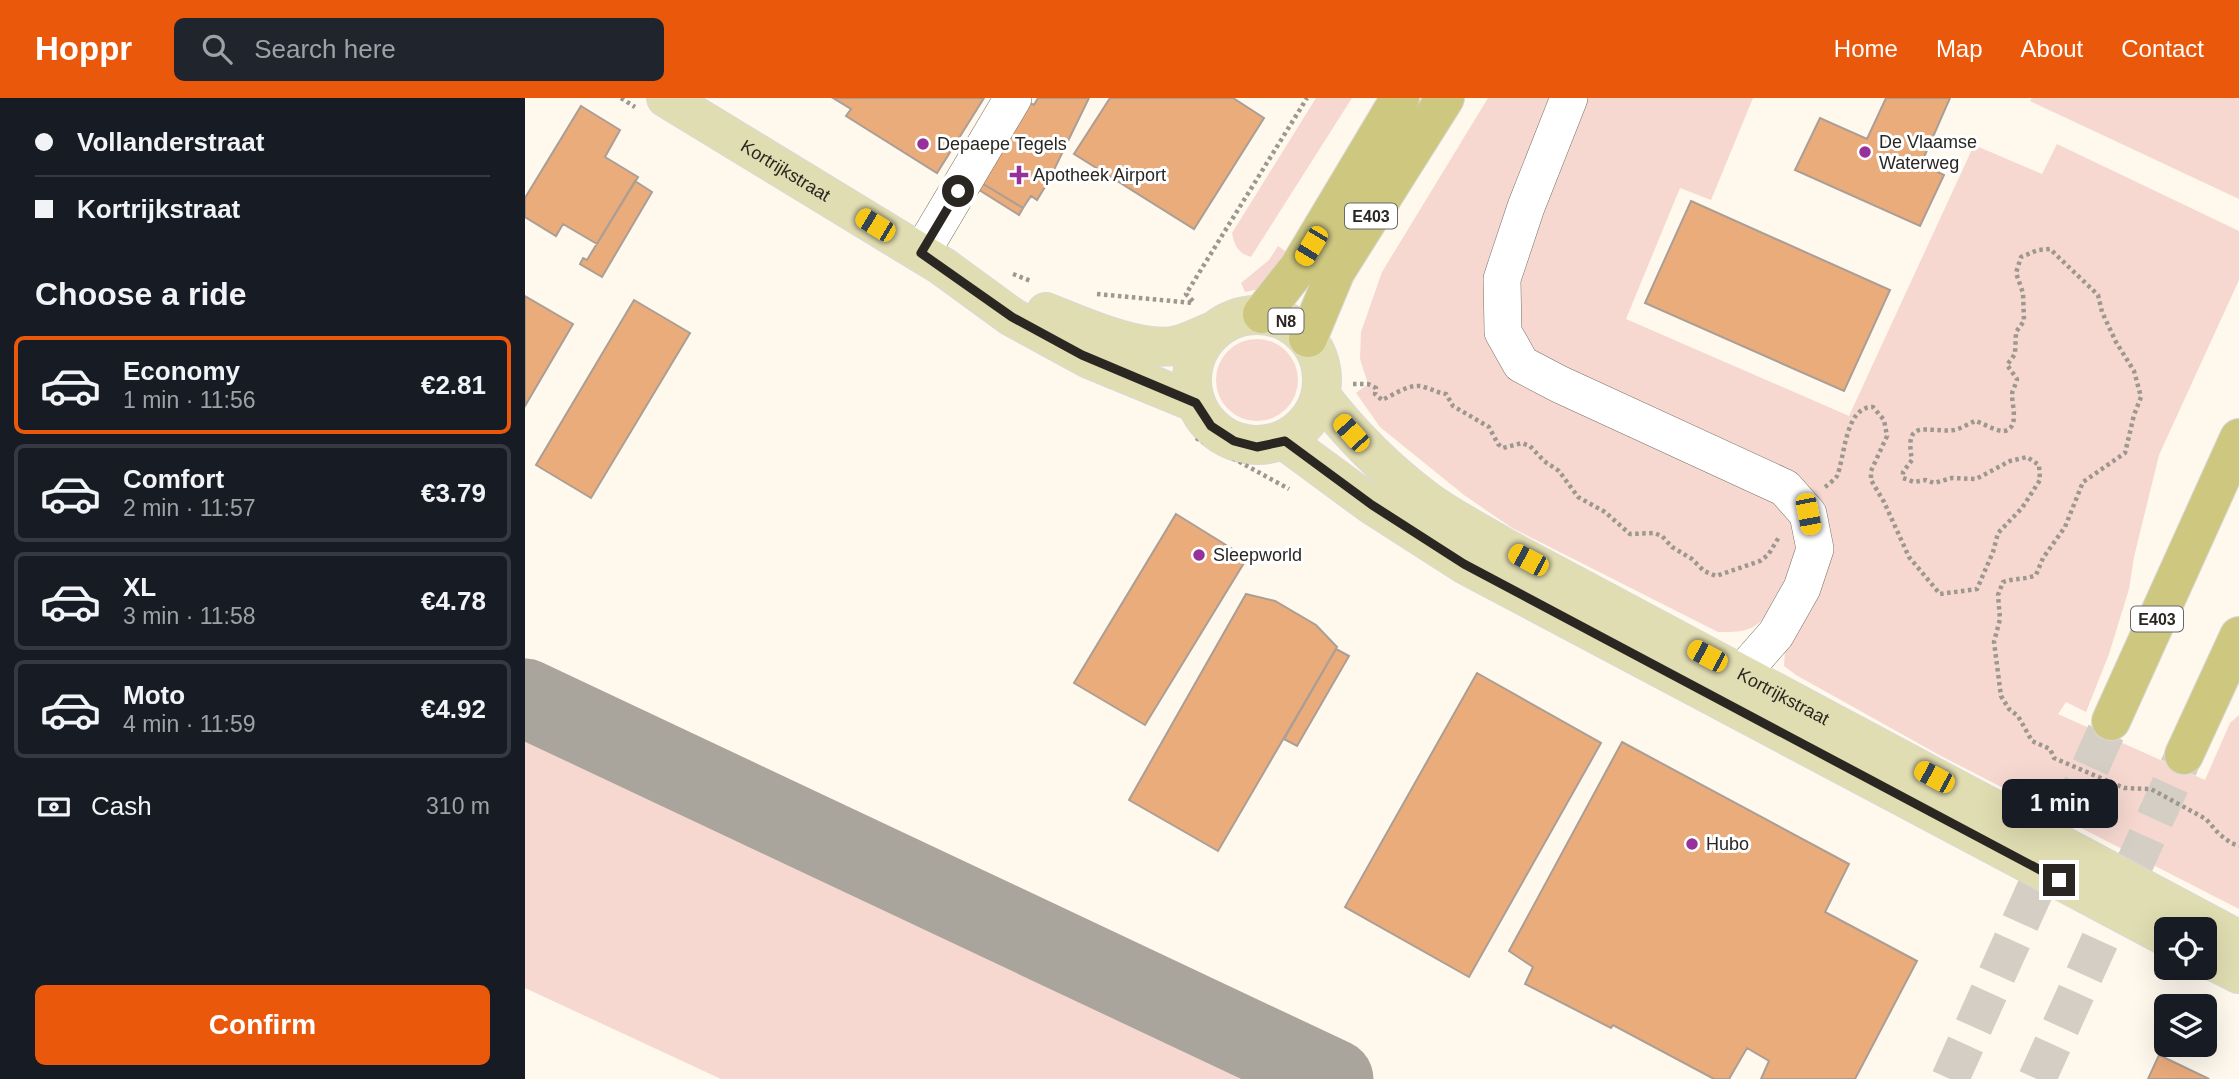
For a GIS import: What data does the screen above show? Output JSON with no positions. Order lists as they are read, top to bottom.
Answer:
{
  "streets": {
    "highway": ["E403"],
    "main road": ["Kortrijkstraat", "N8"]
  },
  "crossings": [
    ["Kortrijkstraat", "E403"],
    ["Kortrijkstraat", "N8"],
    ["E403", "N8"]
  ],
  "places": {
    "other": [
      "Depaepe Tegels",
      "De Vlaamse Waterweg",
      "Sleepworld",
      "Hubo"
    ],
    "health": ["Apotheek Airport"]
  },
  "page": {
    "header": "Hoppr",
    "search": "Search here",
    "nav": [
      "Home",
      "Map",
      "About",
      "Contact"
    ],
    "banner": ["Vollanderstraat", "Kortrijkstraat"],
    "heading": "Choose a ride",
    "list": [
      {
        "name": "Economy",
        "note": "1 min · 11:56",
        "value": "€2.81"
      },
      {
        "name": "Comfort",
        "note": "2 min · 11:57",
        "value": "€3.79"
      },
      {
        "name": "XL",
        "note": "3 min · 11:58",
        "value": "€4.78"
      },
      {
        "name": "Moto",
        "note": "4 min · 11:59",
        "value": "€4.92"
      }
    ],
    "pay": ["Cash", "310 m"],
    "bubble": "1 min",
    "buttons": "Confirm"
  }
}
